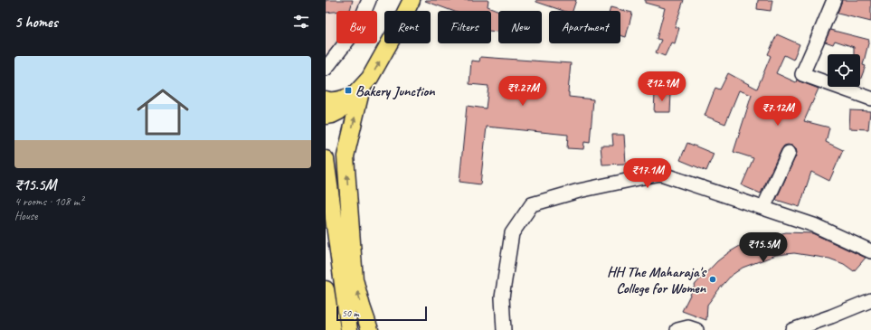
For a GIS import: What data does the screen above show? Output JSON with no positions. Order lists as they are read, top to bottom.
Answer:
{
  "places": {
    "transit": ["Bakery Junction"],
    "other": ["HH The Maharaja's College for Women"]
  },
  "scale_bar": "50 m",
  "page": {
    "heading": "5 homes",
    "chip": [
      "Buy",
      "Rent",
      "Filters",
      "New",
      "Apartment"
    ],
    "list": [
      {
        "name": "₹15.5M",
        "note": "4 rooms · 108 m² · House"
      }
    ],
    "price": [
      "₹12.9M",
      "₹9.27M",
      "₹7.12M",
      "₹17.1M",
      "₹15.5M"
    ],
    "scale": "50 m"
  }
}
